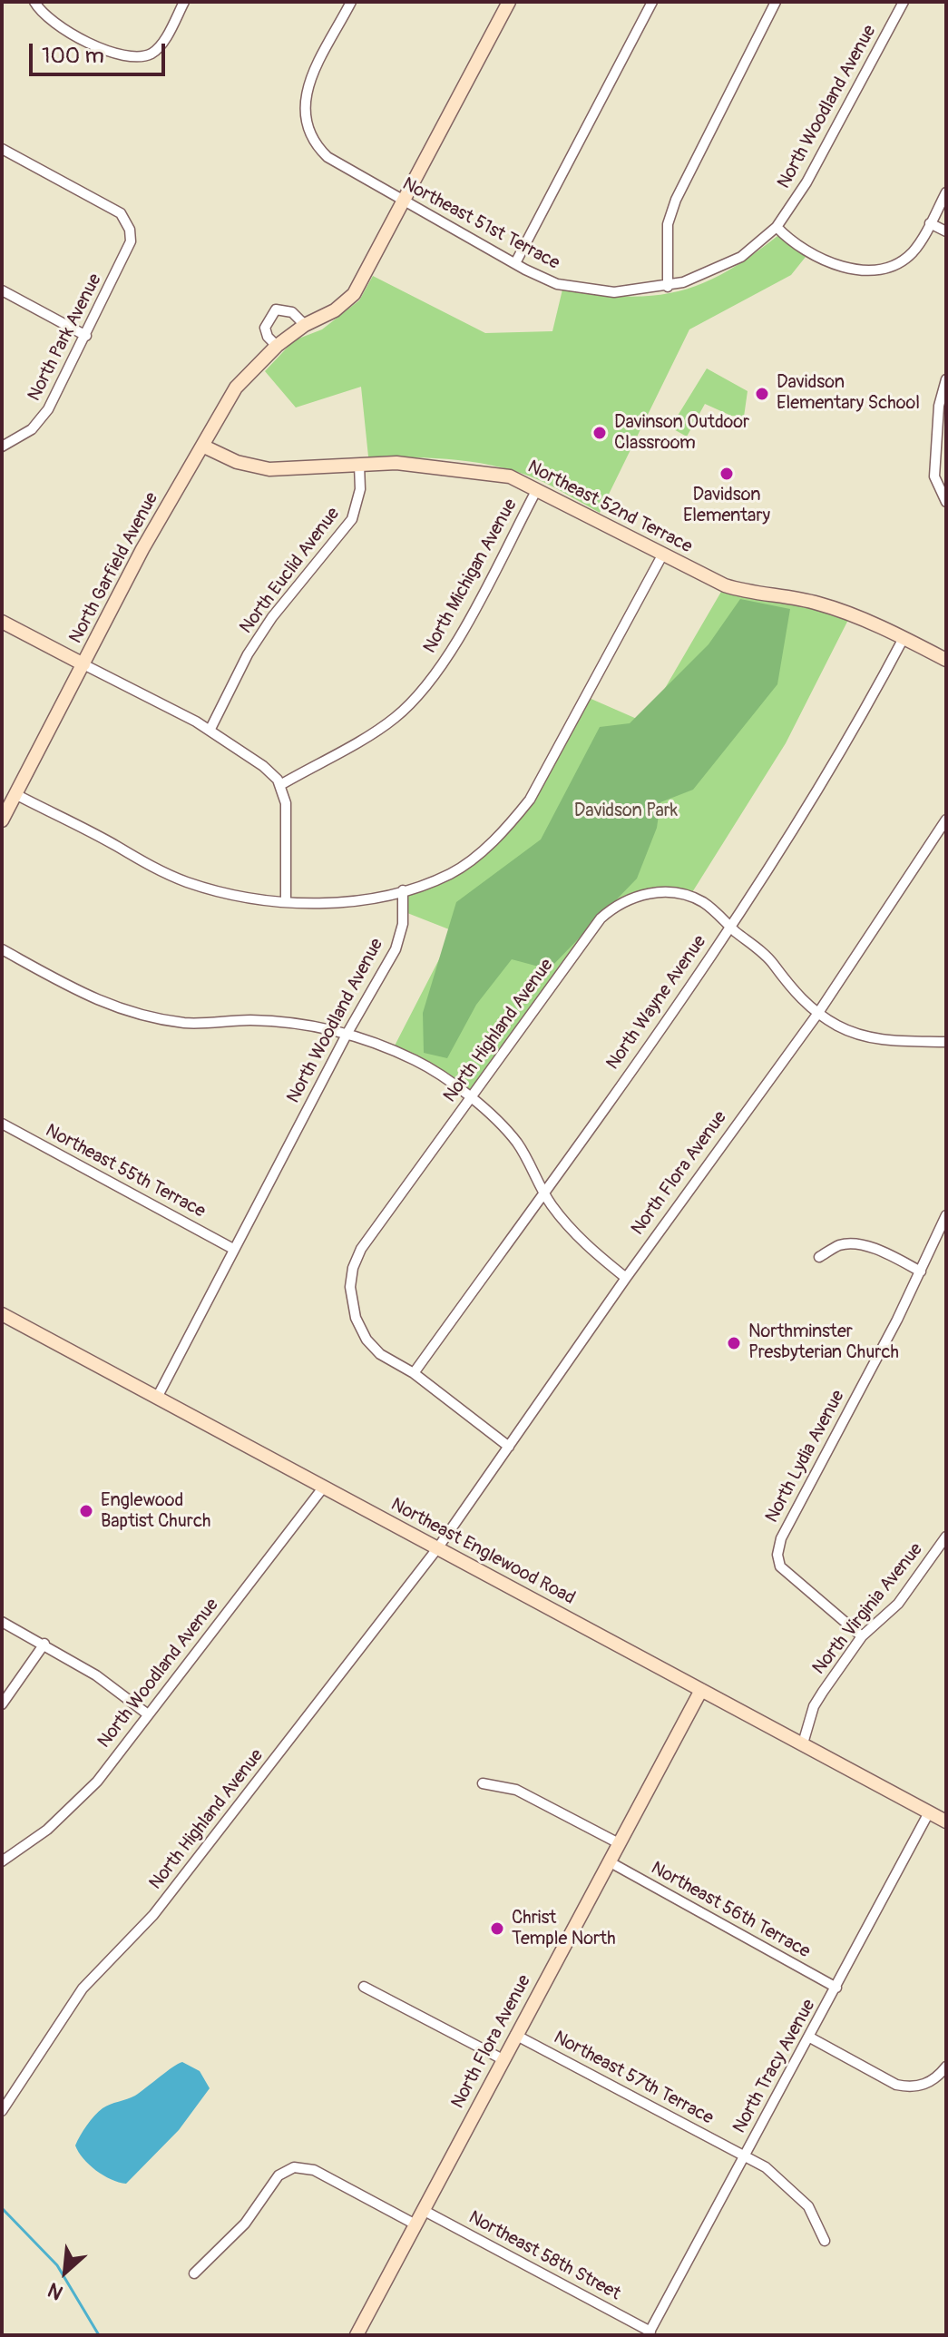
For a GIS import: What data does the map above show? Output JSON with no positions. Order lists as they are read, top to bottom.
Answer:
{
  "streets": {
    "street": [
      "North Woodland Avenue",
      "Northeast 51st Terrace",
      "North Park Avenue",
      "Northeast 52nd Terrace",
      "North Garfield Avenue",
      "North Euclid Avenue",
      "North Michigan Avenue",
      "North Wayne Avenue",
      "North Highland Avenue",
      "Northeast 55th Terrace",
      "North Flora Avenue",
      "North Lydia Avenue",
      "Northeast Englewood Road",
      "North Virginia Avenue",
      "Northeast 56th Terrace",
      "North Tracy Avenue",
      "Northeast 57th Terrace",
      "Northeast 58th Street"
    ]
  },
  "crossings": [
    ["North Woodland Avenue", "Northeast 51st Terrace"],
    ["North Woodland Avenue", "Northeast 55th Terrace"],
    ["North Woodland Avenue", "Northeast Englewood Road"],
    ["Northeast 51st Terrace", "North Garfield Avenue"],
    ["Northeast 52nd Terrace", "North Garfield Avenue"],
    ["Northeast 52nd Terrace", "North Euclid Avenue"],
    ["Northeast 52nd Terrace", "North Michigan Avenue"],
    ["Northeast 52nd Terrace", "North Wayne Avenue"],
    ["North Wayne Avenue", "North Highland Avenue"],
    ["North Highland Avenue", "North Flora Avenue"],
    ["North Highland Avenue", "Northeast Englewood Road"],
    ["North Flora Avenue", "Northeast Englewood Road"],
    ["North Flora Avenue", "Northeast 56th Terrace"],
    ["North Flora Avenue", "Northeast 57th Terrace"],
    ["North Flora Avenue", "Northeast 58th Street"],
    ["North Lydia Avenue", "North Virginia Avenue"],
    ["Northeast Englewood Road", "North Virginia Avenue"],
    ["Northeast Englewood Road", "North Tracy Avenue"],
    ["Northeast 56th Terrace", "North Tracy Avenue"],
    ["North Tracy Avenue", "Northeast 57th Terrace"],
    ["North Tracy Avenue", "Northeast 58th Street"]
  ],
  "parks": ["Davidson Park"],
  "places": [
    "Davidson Elementary School",
    "Davinson Outdoor Classroom",
    "Davidson Elementary",
    "Northminster Presbyterian Church",
    "Englewood Baptist Church",
    "Christ Temple North"
  ],
  "scale_bar": "100 m",
  "north": "bottom left"
}
